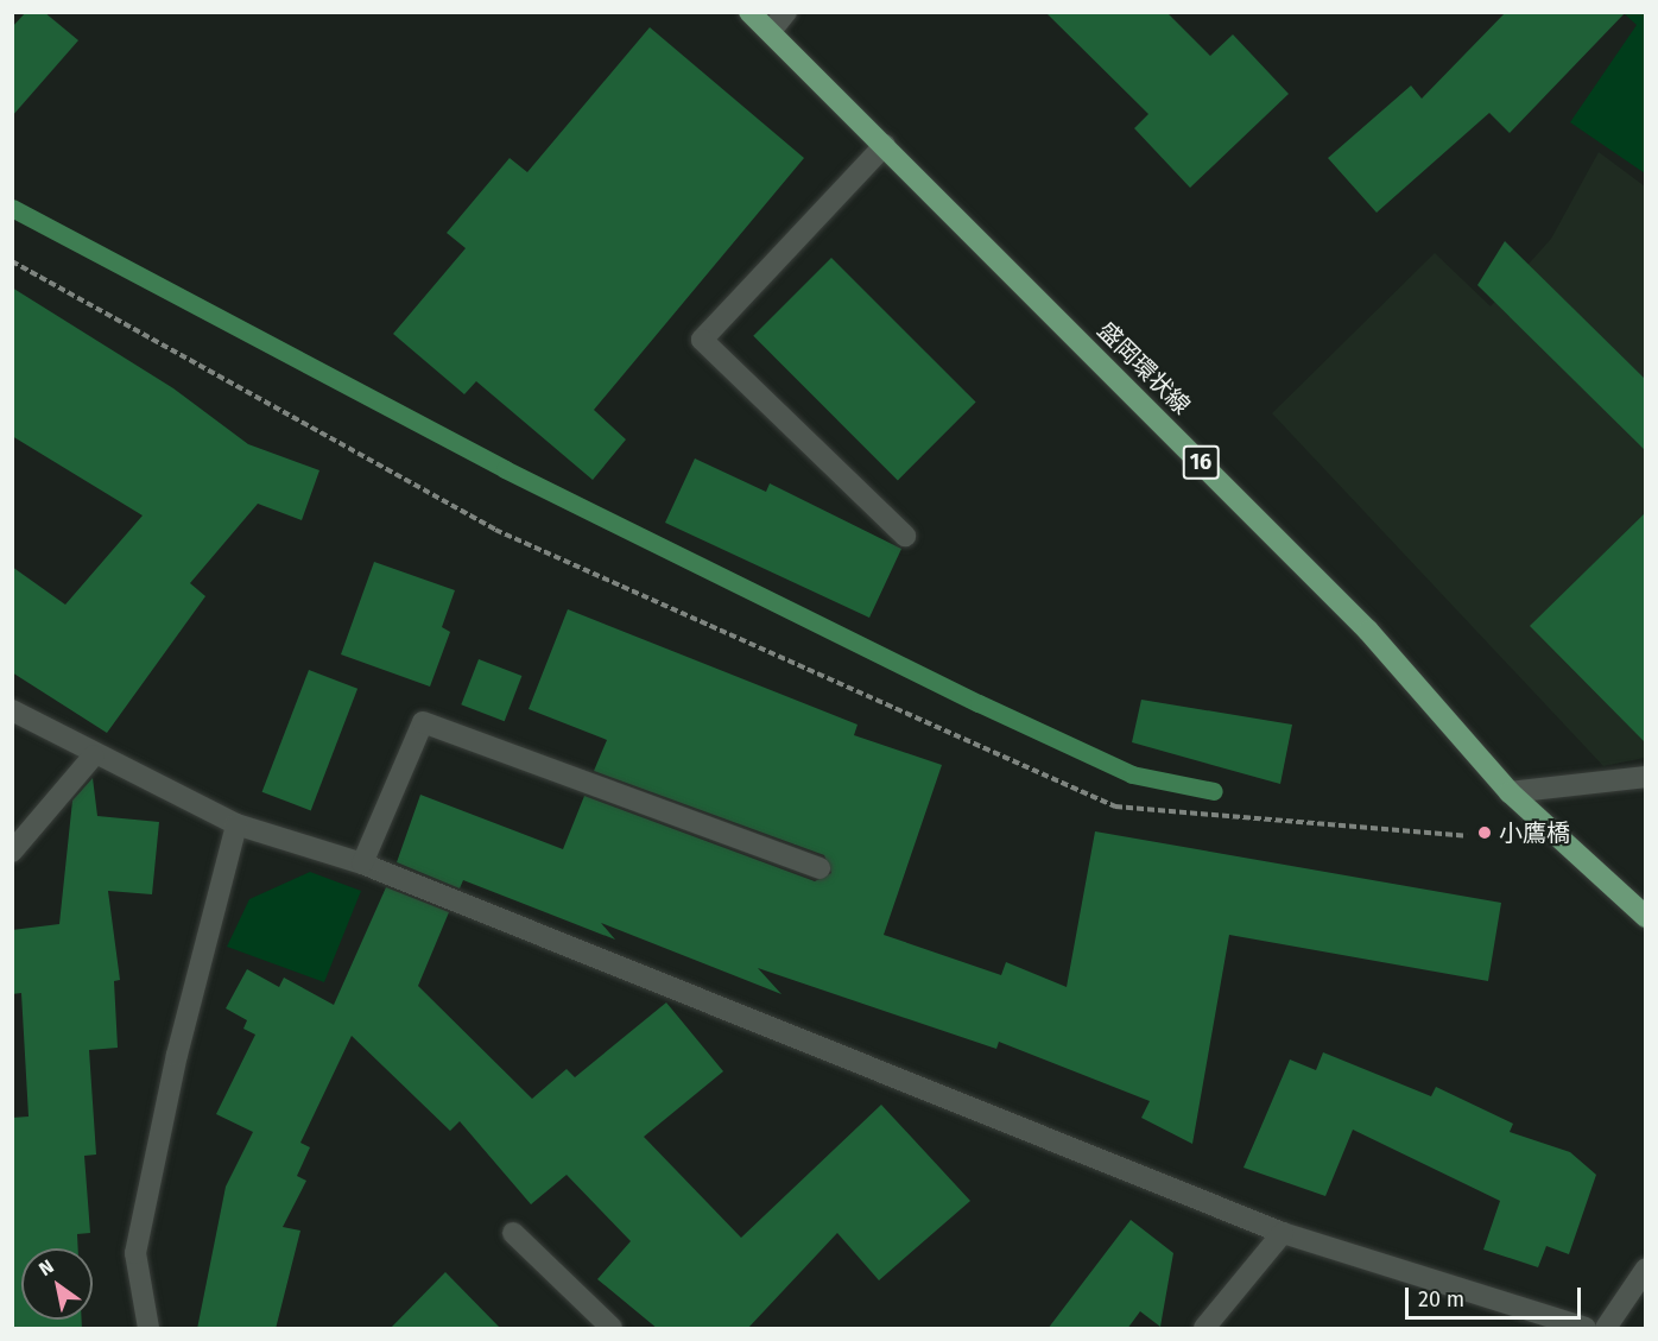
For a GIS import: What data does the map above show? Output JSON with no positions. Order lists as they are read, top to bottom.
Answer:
{
  "streets": {
    "main road": ["盛岡環状線", "16"]
  },
  "places": ["小鷹橋"],
  "scale_bar": "20 m",
  "north": "top left"
}
